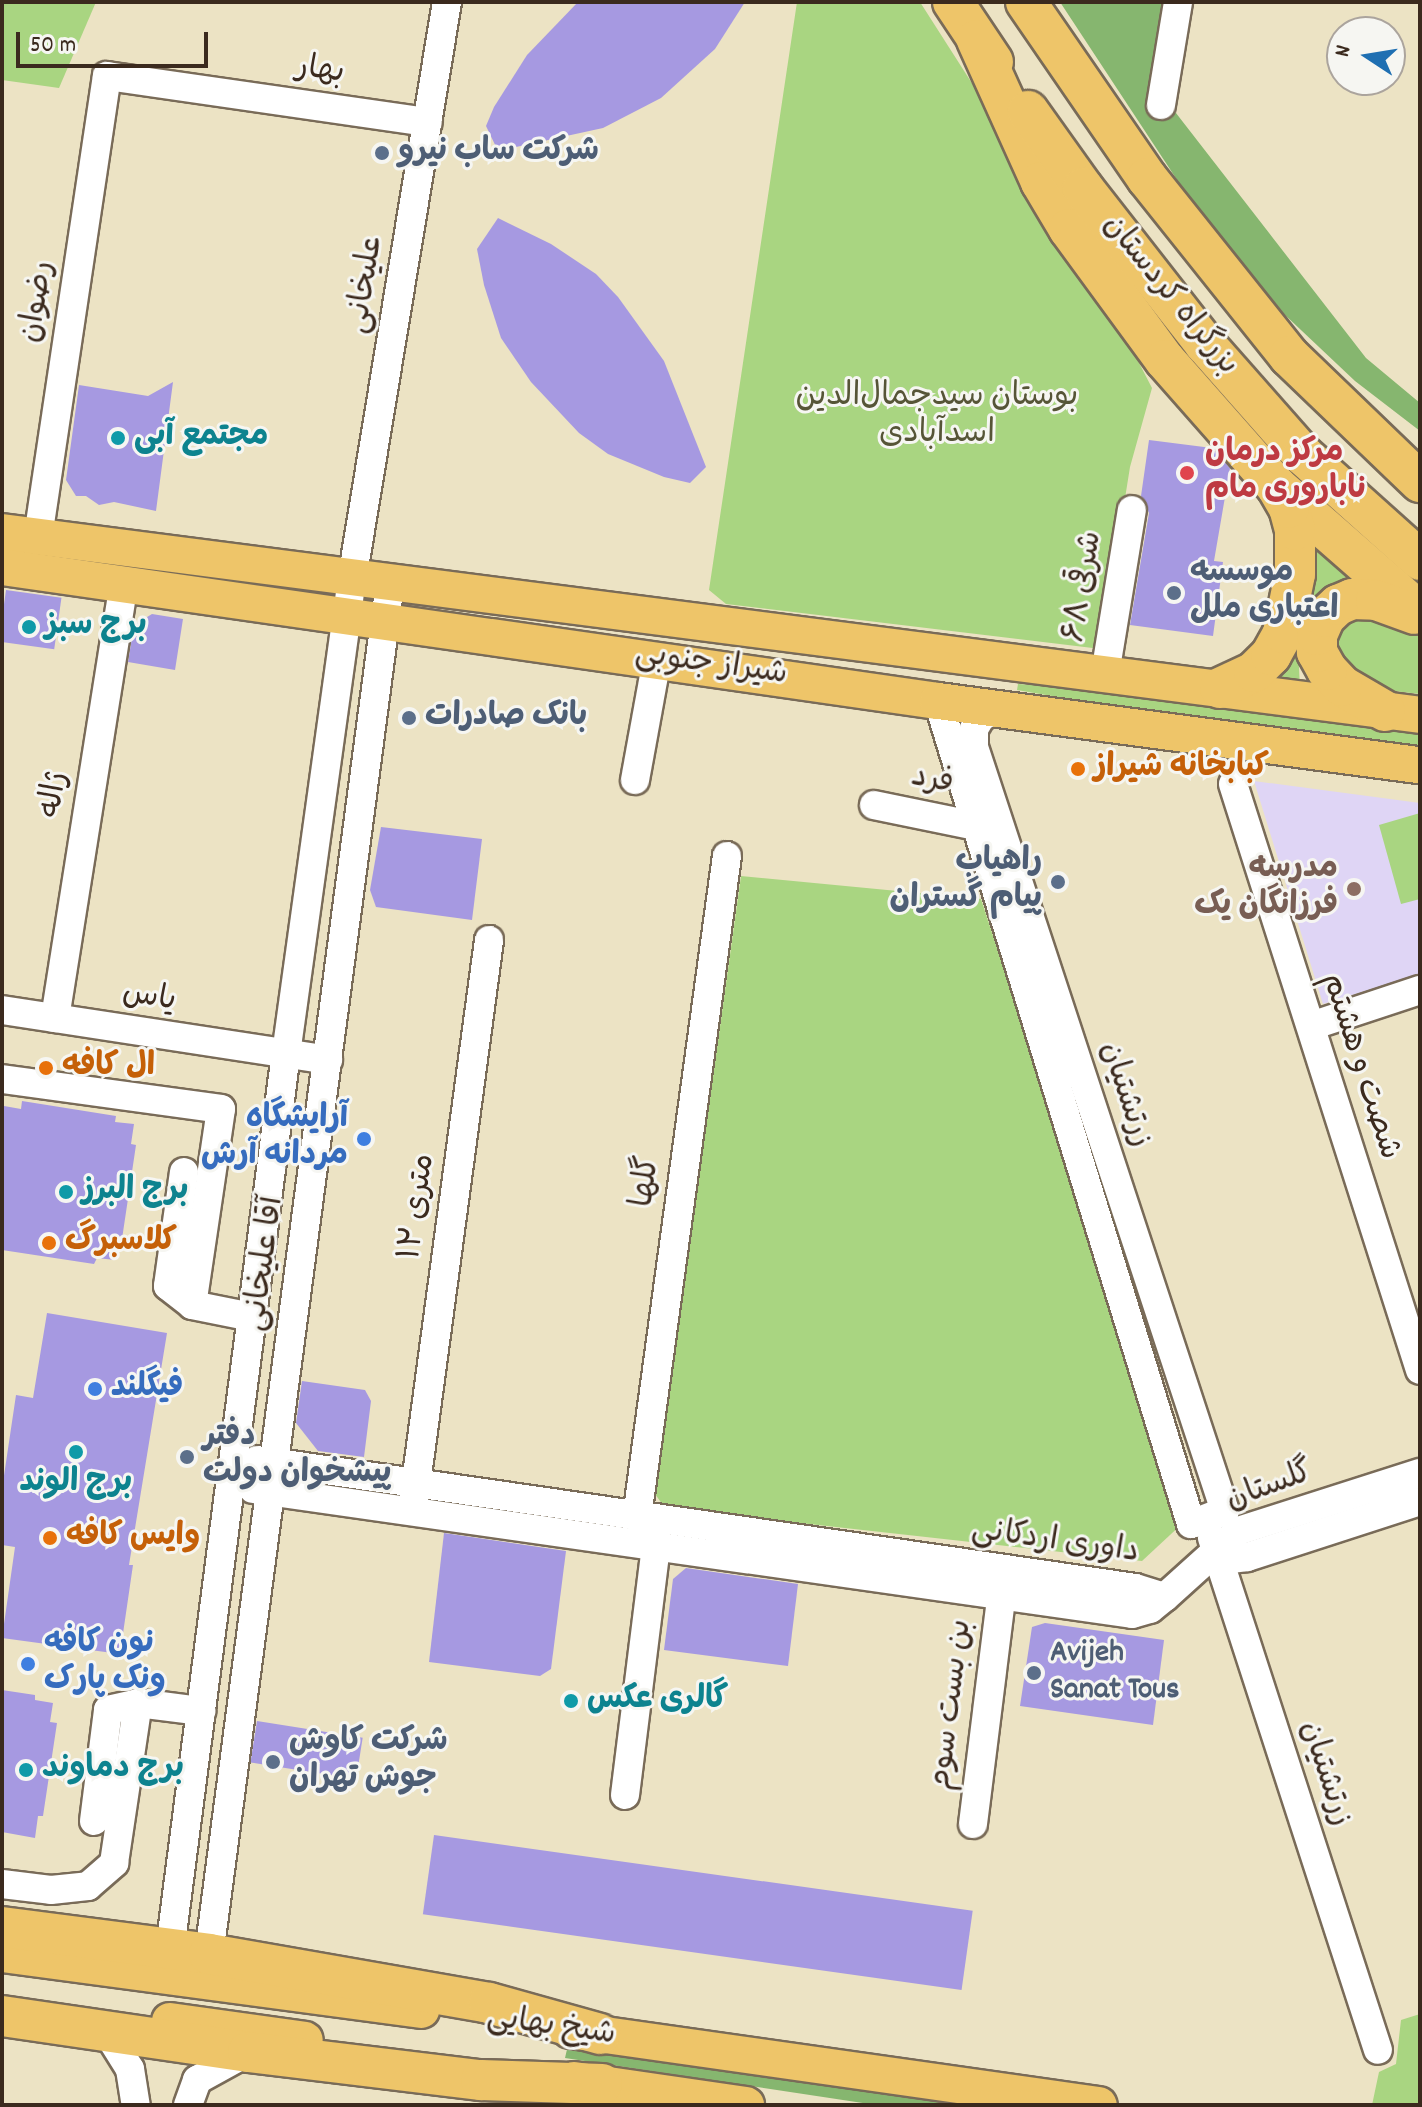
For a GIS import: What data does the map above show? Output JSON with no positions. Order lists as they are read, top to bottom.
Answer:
{
  "streets": {
    "highway": ["بزرگراه کردستان"],
    "main road": ["شیراز جنوبی", "شیخ بهایی"],
    "street": [
      "بهار",
      "علیخانی",
      "رضوان",
      "۶۸ شرقی",
      "فرد",
      "ژاله",
      "یاس",
      "شصت و هشتم",
      "زرتشتیان",
      "گلها",
      "۱۲ متری",
      "آقا علیخانی",
      "گلستان",
      "داوری اردکانی",
      "بن بست سوم"
    ]
  },
  "crossings": [
    ["بهار", "علیخانی"],
    ["بهار", "رضوان"],
    ["علیخانی", "شیراز جنوبی"],
    ["علیخانی", "آقا علیخانی"],
    ["رضوان", "شیراز جنوبی"],
    ["۶۸ شرقی", "شیراز جنوبی"],
    ["شیراز جنوبی", "ژاله"],
    ["شیراز جنوبی", "زرتشتیان"],
    ["شیراز جنوبی", "آقا علیخانی"],
    ["فرد", "زرتشتیان"],
    ["ژاله", "یاس"],
    ["یاس", "آقا علیخانی"],
    ["زرتشتیان", "گلستان"],
    ["زرتشتیان", "داوری اردکانی"],
    ["گلها", "داوری اردکانی"],
    ["۱۲ متری", "داوری اردکانی"],
    ["آقا علیخانی", "داوری اردکانی"],
    ["گلستان", "داوری اردکانی"],
    ["داوری اردکانی", "بن بست سوم"]
  ],
  "parks": ["بوستان سیدجمال‌الدین اسدآبادی"],
  "places": [
    "شرکت ساب نیرو",
    "مجتمع آبی",
    "مرکز درمان ناباروری مام",
    "موسسه اعتباری ملل",
    "برج سبز",
    "بانک صادرات",
    "کبابخانه شیراز",
    "راهیاب پیام گستران",
    "مدرسه فرزانگان یک",
    "ال کافه",
    "آرایشگاه مردانه آرش",
    "برج البرز",
    "کلاسبرگ",
    "فیگلند",
    "برج الوند",
    "دفتر پیشخوان دولت",
    "وایس کافه",
    "نون کافه ونک پارک",
    "Avijeh Sanat Tous",
    "گالری عکس",
    "شرکت کاوش جوش تهران",
    "برج دماوند"
  ],
  "scale_bar": "50 m",
  "north": "left"
}
